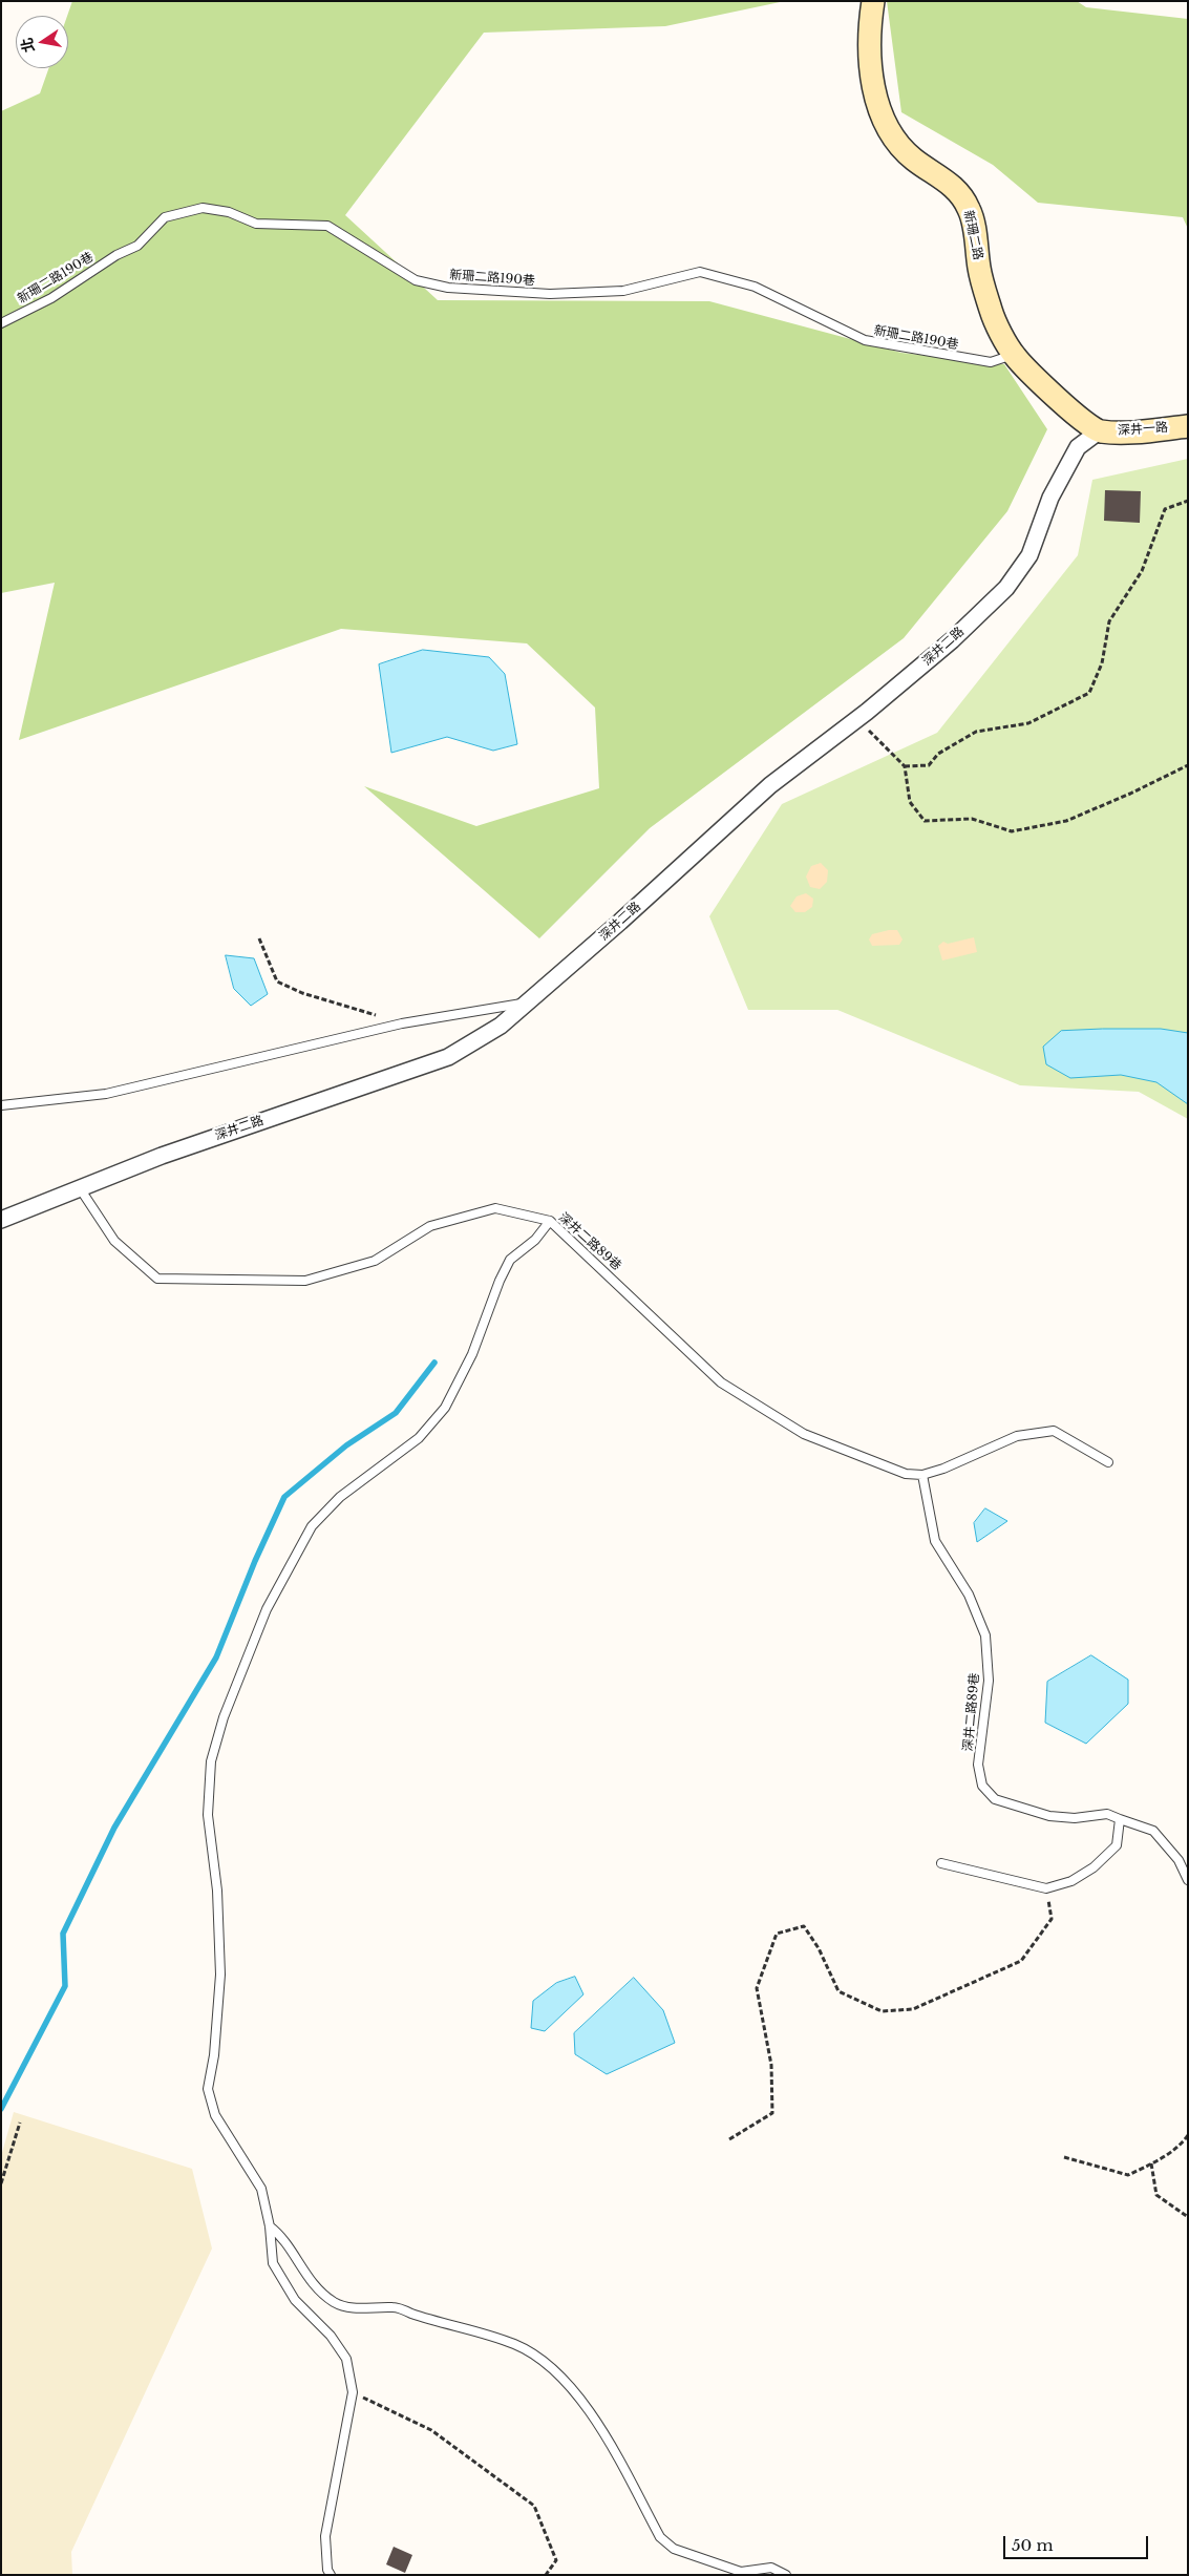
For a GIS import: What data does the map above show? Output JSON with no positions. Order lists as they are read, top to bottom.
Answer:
{
  "streets": {
    "street": ["新珊二路", "深井一路", "深井二路"],
    "lane": ["新珊二路190巷", "深井二路89巷"]
  },
  "crossings": [
    ["新珊二路", "新珊二路190巷"],
    ["新珊二路", "深井一路"],
    ["新珊二路", "深井二路"],
    ["深井一路", "深井二路"],
    ["深井二路", "深井二路89巷"]
  ],
  "scale_bar": "50 m",
  "north": "left"
}
